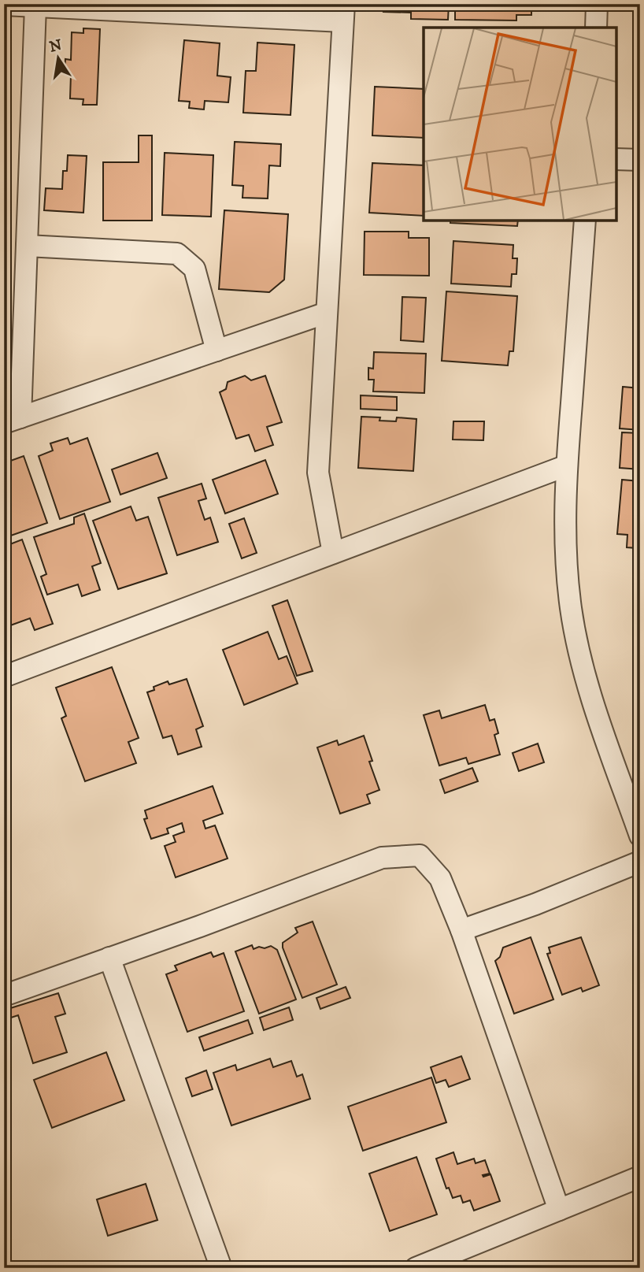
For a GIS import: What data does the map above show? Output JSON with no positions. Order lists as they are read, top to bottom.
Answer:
{
  "north": "top"
}
